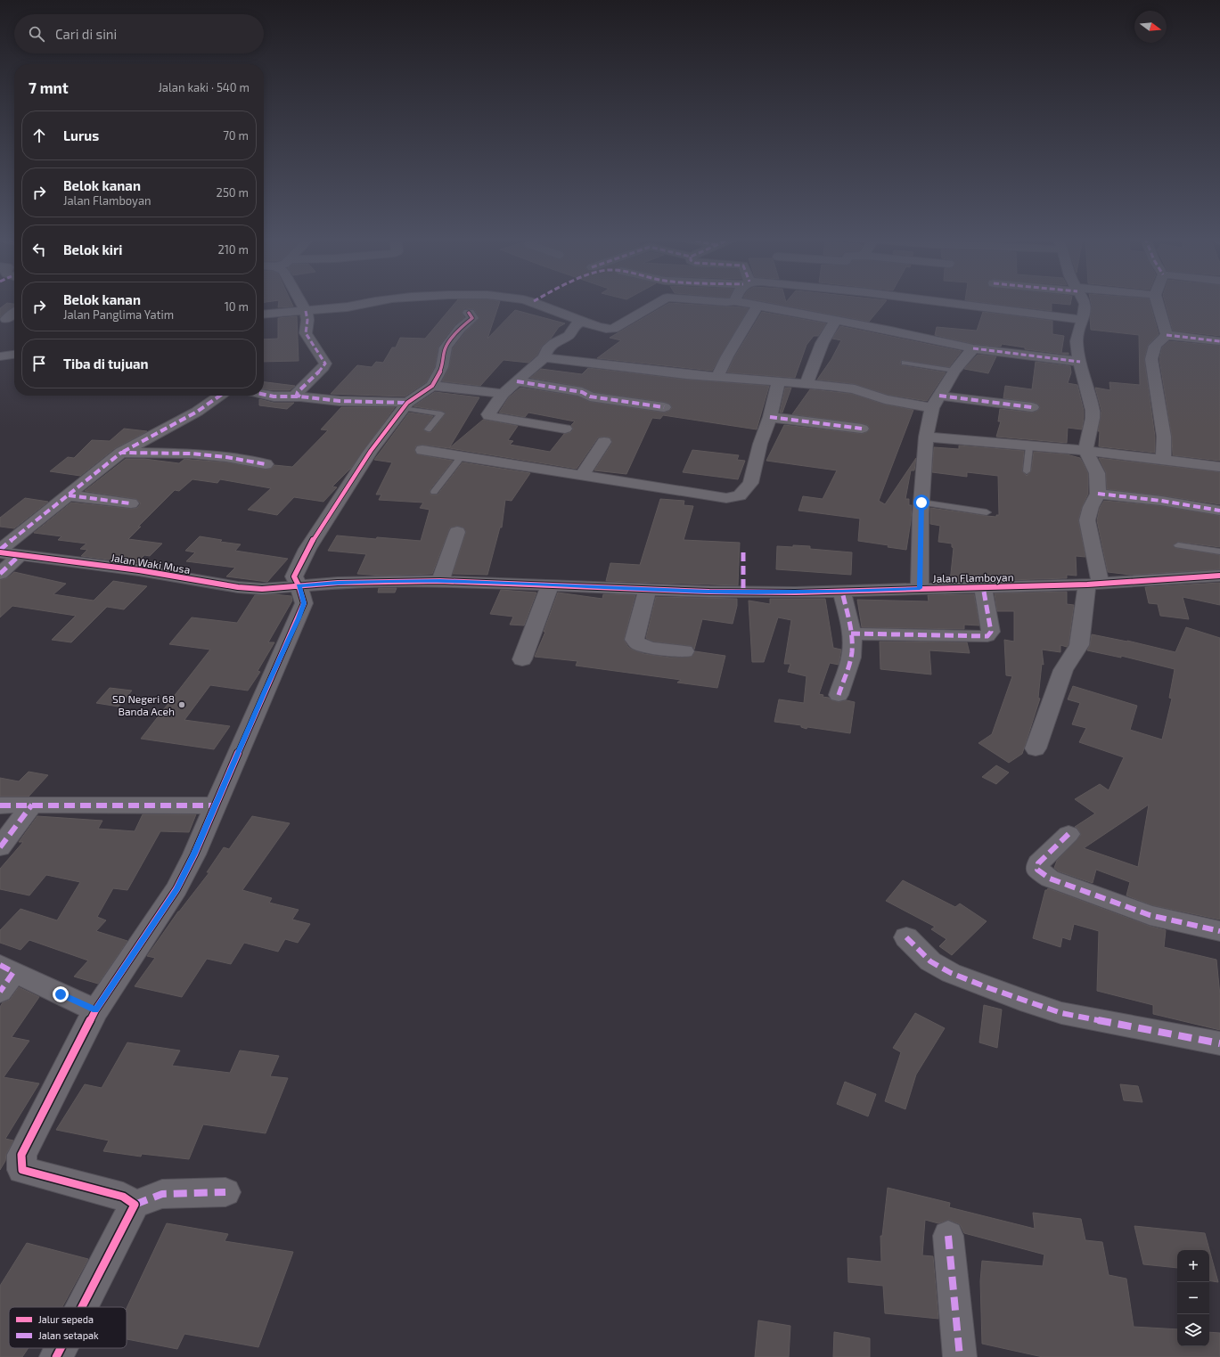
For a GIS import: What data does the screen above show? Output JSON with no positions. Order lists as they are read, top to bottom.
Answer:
{
  "streets": {
    "street": ["Jalan Waki Musa", "Jalan Flamboyan"]
  },
  "crossings": [
    ["Jalan Waki Musa", "Jalan Flamboyan"]
  ],
  "places": ["SD Negeri 68 Banda Aceh"],
  "legend": ["Jalur sepeda", "Jalan setapak"],
  "north": "right",
  "page": {
    "search": "Cari di sini",
    "heading": ["7 mnt", "Jalan kaki · 540 m"],
    "list": [
      ["Lurus", "70 m"],
      ["Belok kanan", "Jalan Flamboyan", "250 m"],
      ["Belok kiri", "210 m"],
      ["Belok kanan", "Jalan Panglima Yatim", "10 m"],
      "Tiba di tujuan"
    ],
    "map_buttons": ["+", "−"]
  }
}
